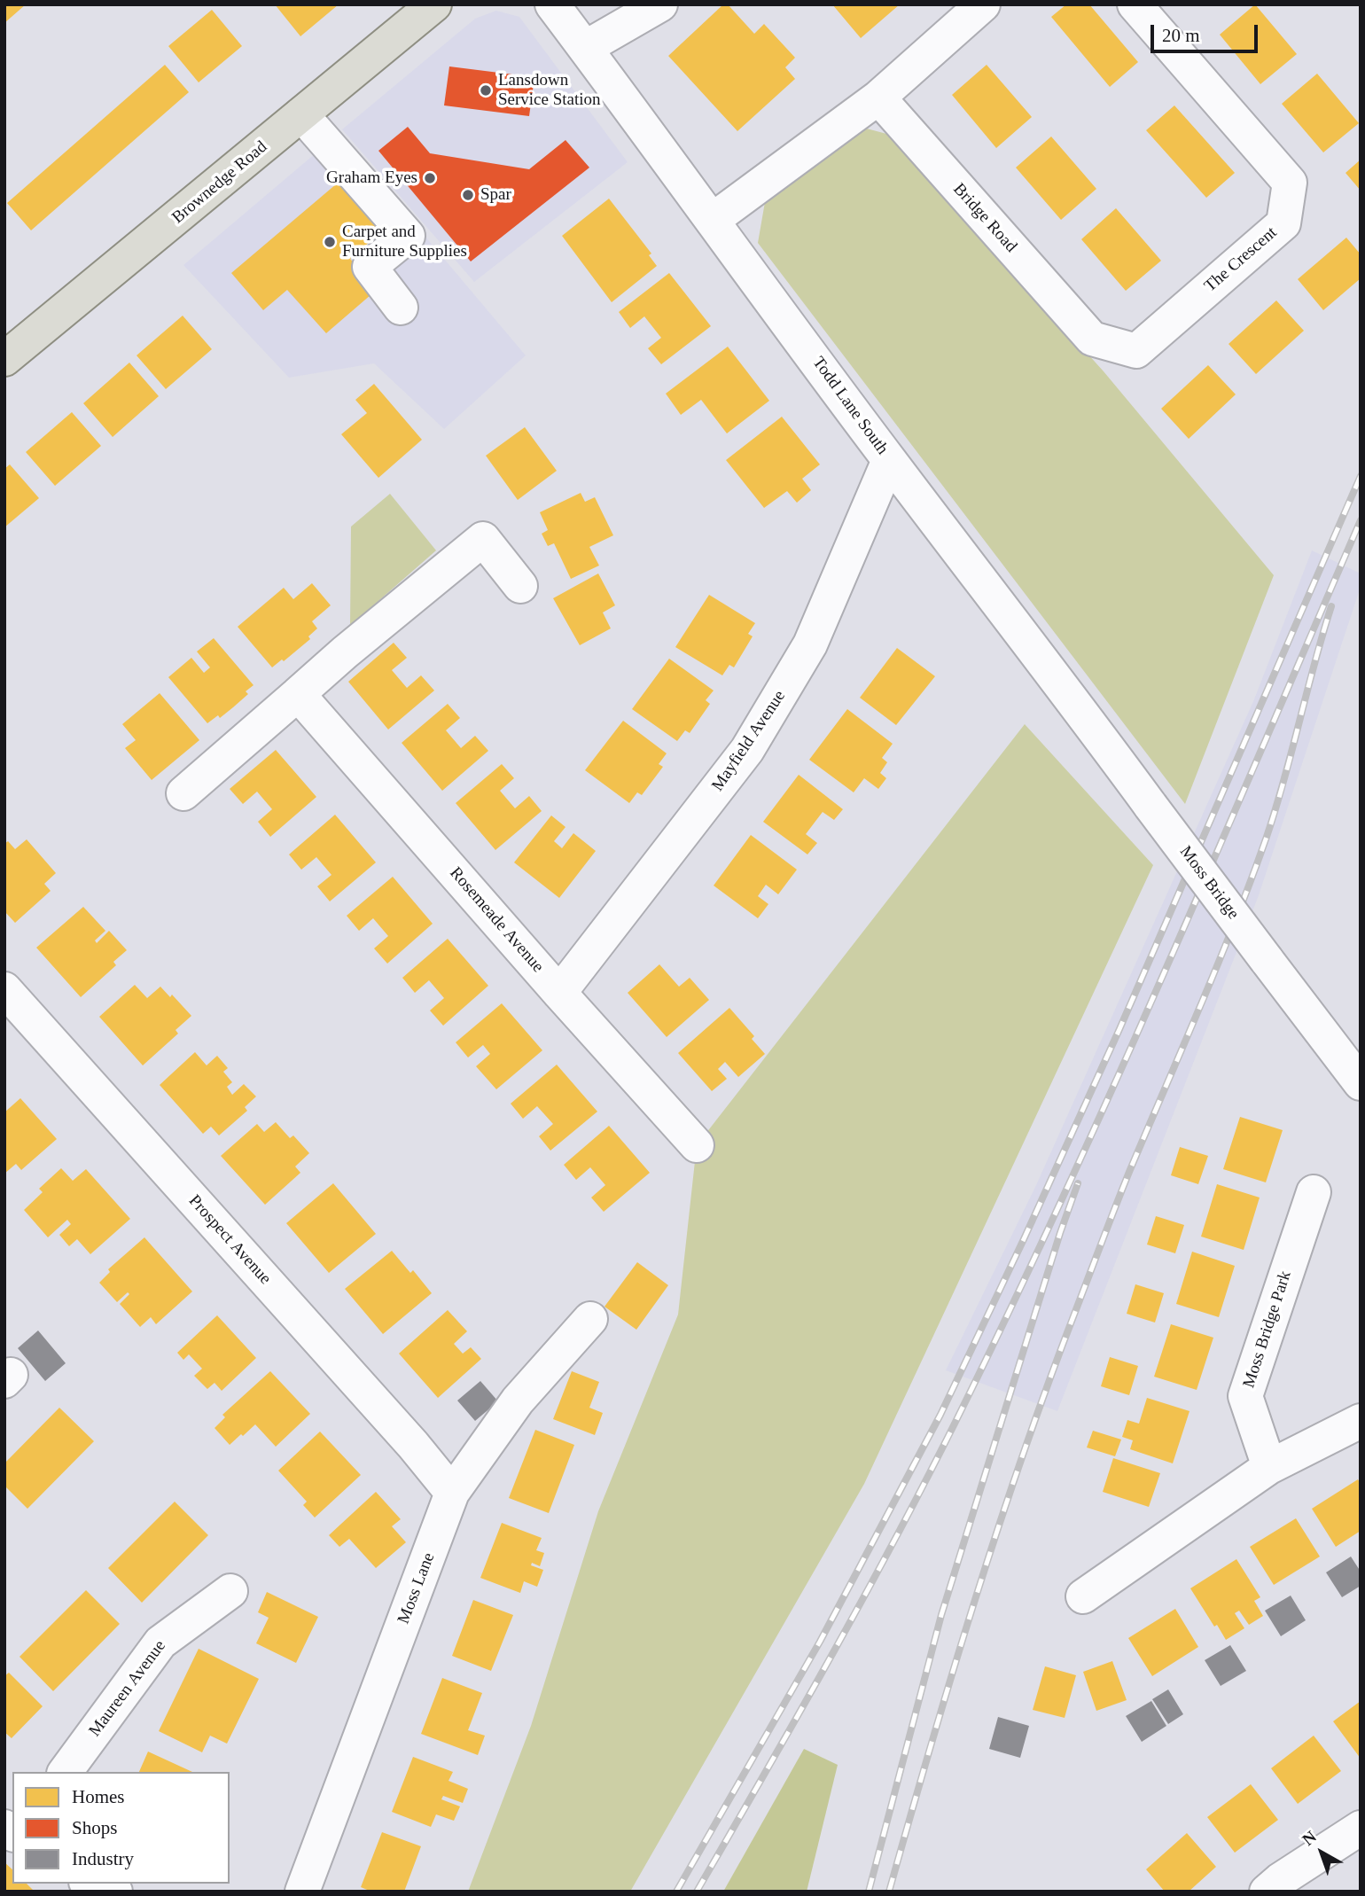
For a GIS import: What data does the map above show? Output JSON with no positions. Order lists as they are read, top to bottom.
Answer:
{
  "streets": {
    "main road": ["Brownedge Road"],
    "street": [
      "Bridge Road",
      "The Crescent",
      "Todd Lane South",
      "Mayfield Avenue",
      "Moss Bridge",
      "Rosemeade Avenue",
      "Prospect Avenue",
      "Moss Bridge Park",
      "Moss Lane",
      "Maureen Avenue"
    ]
  },
  "crossings": [
    ["Bridge Road", "The Crescent"],
    ["Todd Lane South", "Mayfield Avenue"],
    ["Todd Lane South", "Moss Bridge"],
    ["Mayfield Avenue", "Rosemeade Avenue"],
    ["Prospect Avenue", "Moss Lane"]
  ],
  "places": [
    "Lansdown Service Station",
    "Graham Eyes",
    "Spar",
    "Carpet and Furniture Supplies"
  ],
  "legend": ["Homes", "Shops", "Industry"],
  "scale_bar": "20 m",
  "north": "top left"
}
